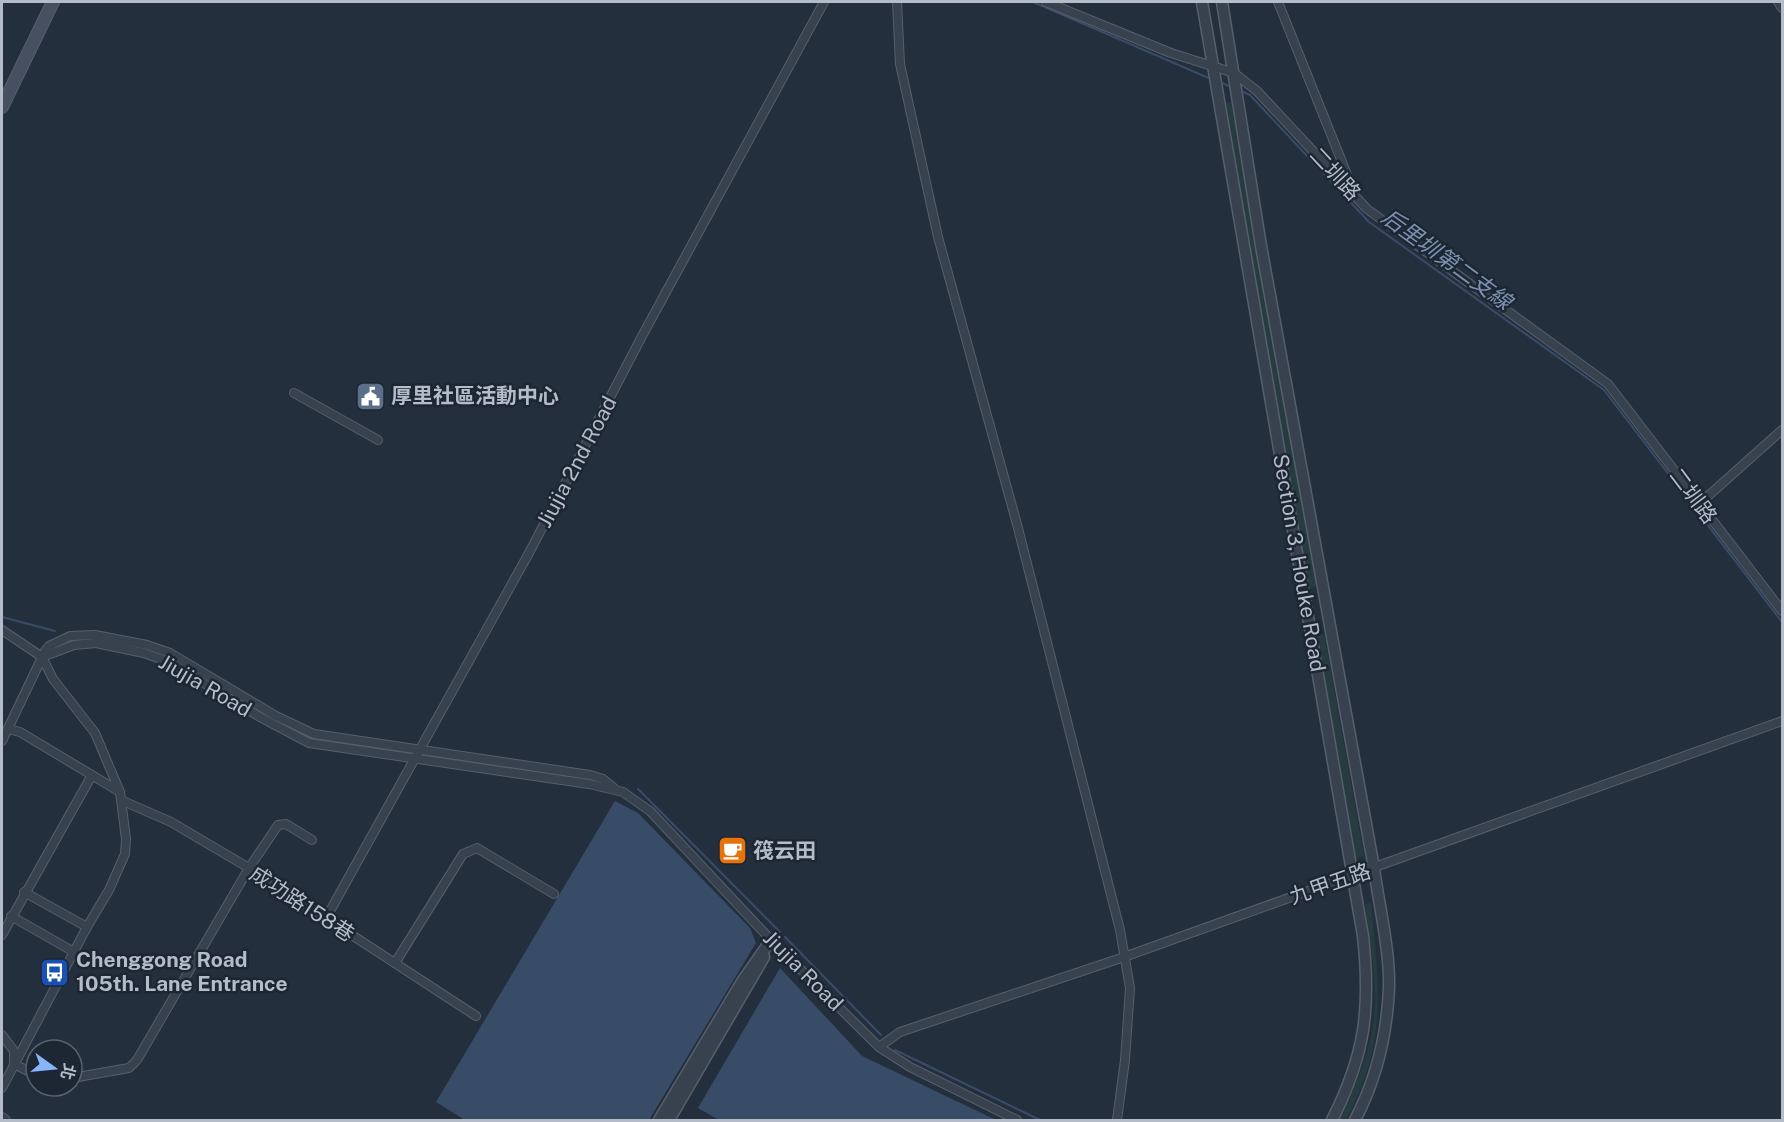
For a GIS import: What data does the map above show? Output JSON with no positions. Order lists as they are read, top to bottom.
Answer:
{
  "streets": {
    "street": [
      "二圳路",
      "Jiujia 2nd Road",
      "Section 3, Houke Road",
      "Jiujia Road",
      "九甲五路",
      "成功路158巷"
    ]
  },
  "crossings": [
    ["二圳路", "Section 3, Houke Road"],
    ["Jiujia 2nd Road", "Jiujia Road"],
    ["Jiujia 2nd Road", "成功路158巷"],
    ["Section 3, Houke Road", "九甲五路"],
    ["Jiujia Road", "九甲五路"]
  ],
  "water": ["后里圳第二支線"],
  "places": {
    "public building": ["厚里社區活動中心"],
    "cafe": ["筏云田"],
    "bus stop": ["Chenggong Road 105th. Lane Entrance"]
  },
  "north": "right"
}
